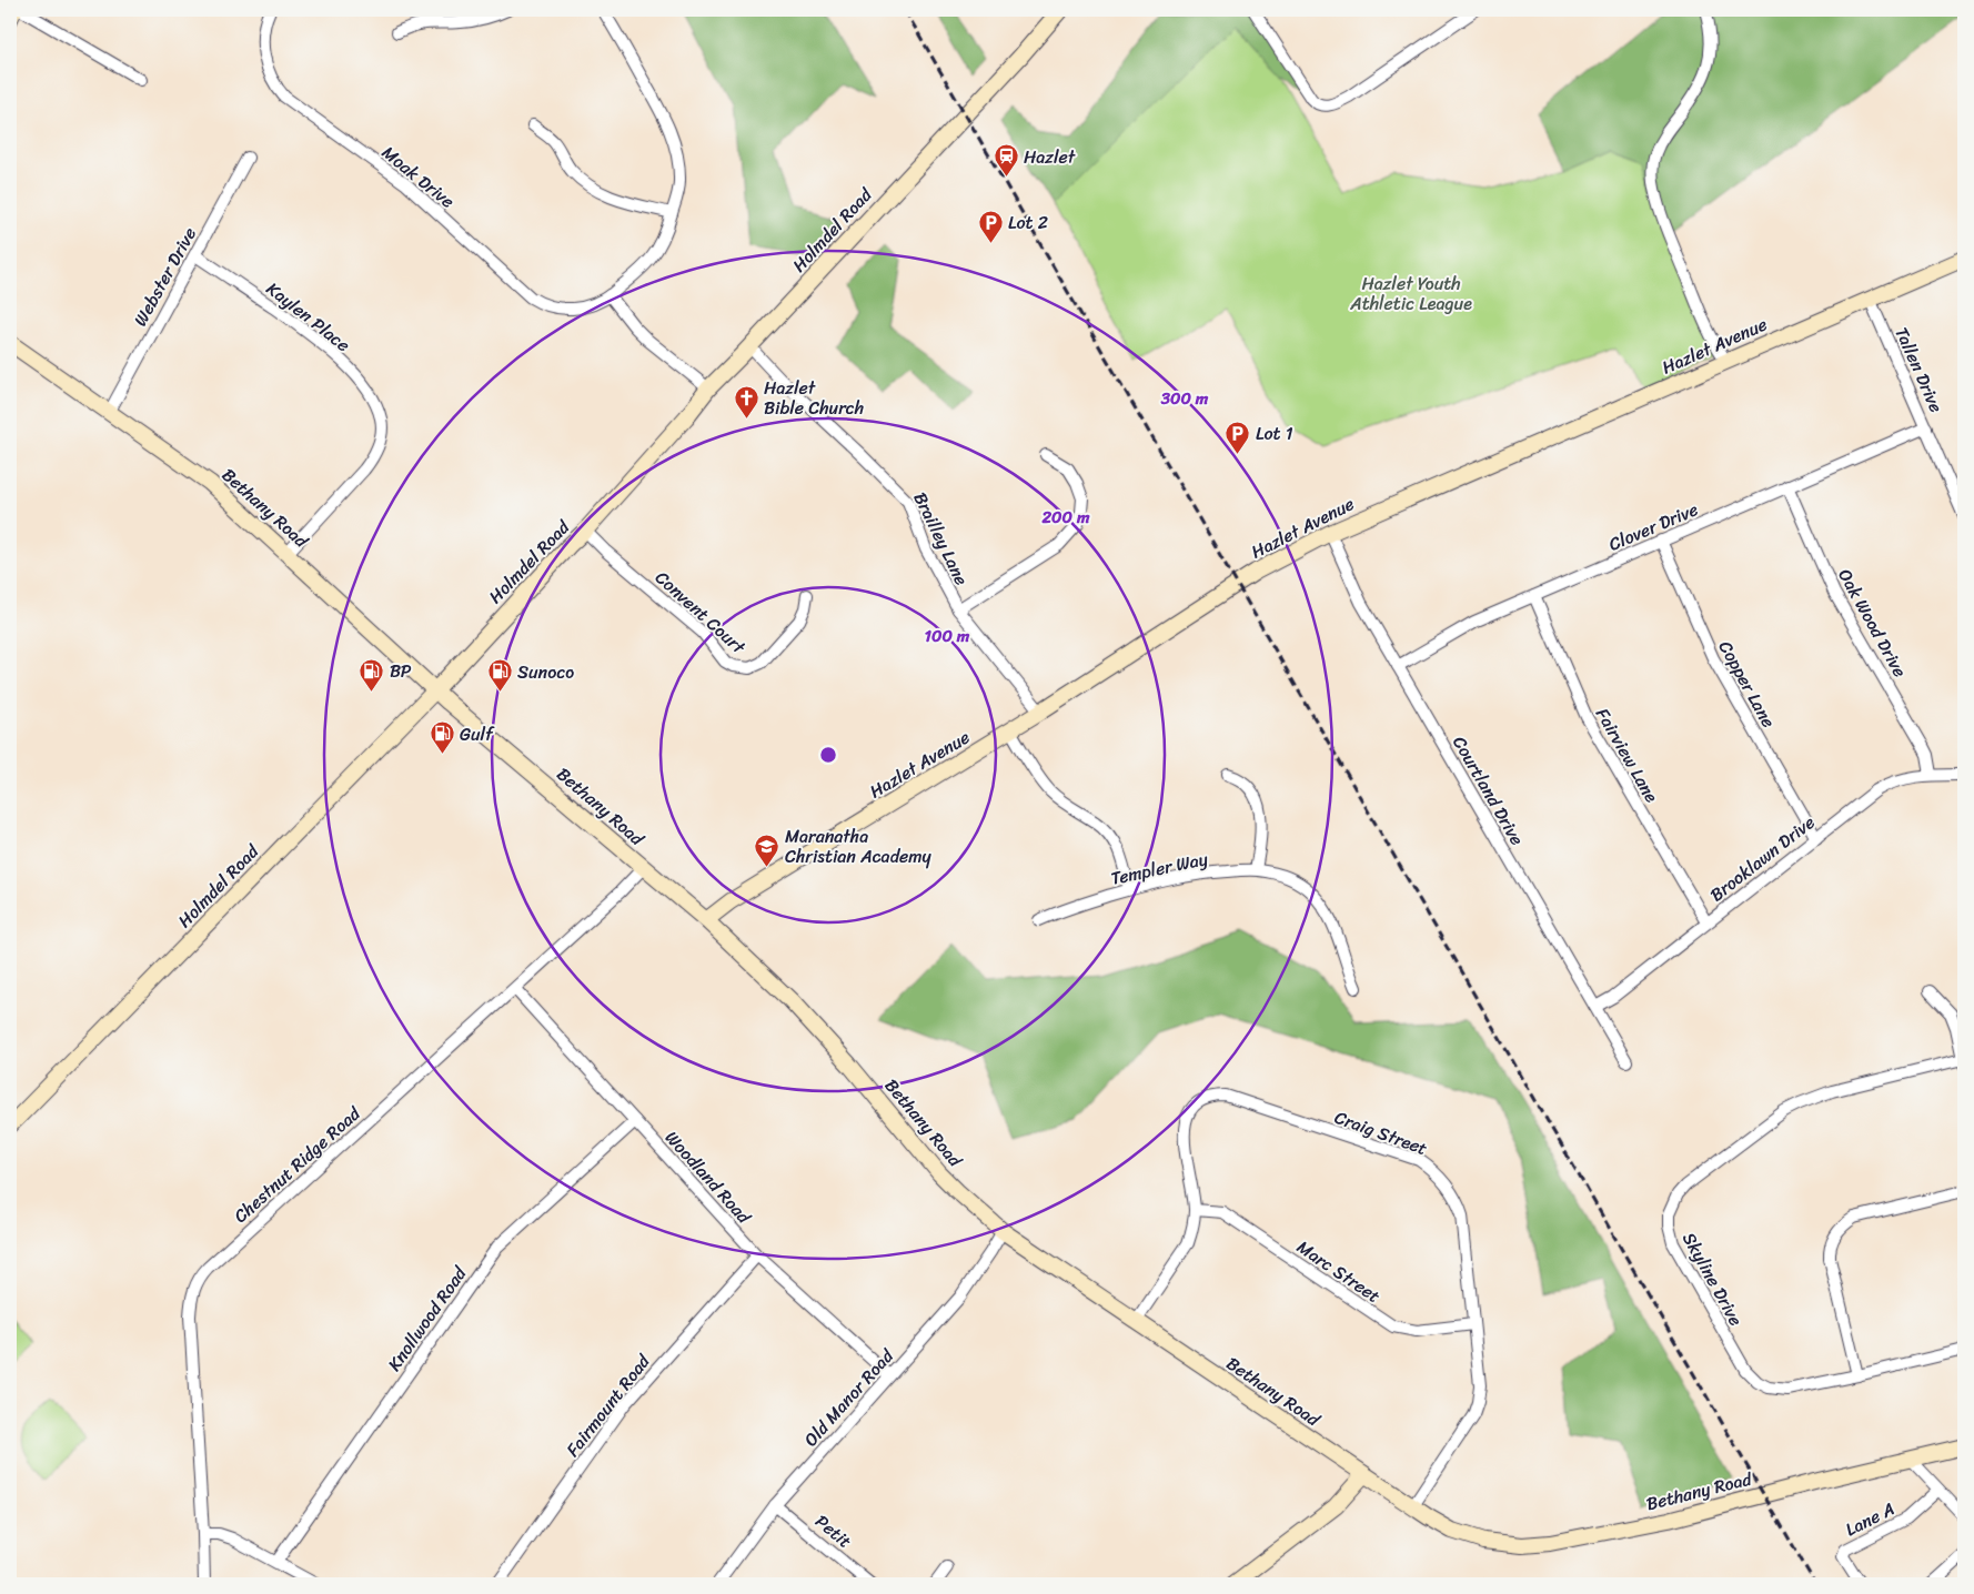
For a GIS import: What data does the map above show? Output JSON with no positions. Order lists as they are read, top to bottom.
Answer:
{
  "streets": {
    "street": [
      "Moak Drive",
      "Holmdel Road",
      "Webster Drive",
      "Kaylen Place",
      "Hazlet Avenue",
      "Tallen Drive",
      "Bethany Road",
      "Clover Drive",
      "Brailley Lane",
      "Convent Court",
      "Oak Wood Drive",
      "Copper Lane",
      "Fairview Lane",
      "Courtland Drive",
      "Brooklawn Drive",
      "Templer Way",
      "Craig Street",
      "Chestnut Ridge Road",
      "Woodland Road",
      "Marc Street",
      "Skyline Drive",
      "Knollwood Road",
      "Old Manor Road",
      "Fairmount Road",
      "Lane A",
      "Petit"
    ]
  },
  "crossings": [
    ["Holmdel Road", "Bethany Road"],
    ["Holmdel Road", "Brailley Lane"],
    ["Holmdel Road", "Convent Court"],
    ["Webster Drive", "Kaylen Place"],
    ["Webster Drive", "Bethany Road"],
    ["Kaylen Place", "Bethany Road"],
    ["Hazlet Avenue", "Tallen Drive"],
    ["Hazlet Avenue", "Bethany Road"],
    ["Hazlet Avenue", "Brailley Lane"],
    ["Hazlet Avenue", "Courtland Drive"],
    ["Tallen Drive", "Clover Drive"],
    ["Bethany Road", "Craig Street"],
    ["Bethany Road", "Chestnut Ridge Road"],
    ["Bethany Road", "Old Manor Road"],
    ["Clover Drive", "Oak Wood Drive"],
    ["Clover Drive", "Copper Lane"],
    ["Clover Drive", "Fairview Lane"],
    ["Clover Drive", "Courtland Drive"],
    ["Oak Wood Drive", "Brooklawn Drive"],
    ["Copper Lane", "Brooklawn Drive"],
    ["Fairview Lane", "Brooklawn Drive"],
    ["Courtland Drive", "Brooklawn Drive"],
    ["Craig Street", "Marc Street"],
    ["Chestnut Ridge Road", "Woodland Road"],
    ["Woodland Road", "Knollwood Road"],
    ["Woodland Road", "Old Manor Road"],
    ["Woodland Road", "Fairmount Road"],
    ["Old Manor Road", "Petit"]
  ],
  "parks": ["Hazlet Youth Athletic League"],
  "places": {
    "station": ["Hazlet"],
    "parking": ["Lot 2", "Lot 1"],
    "church": ["Hazlet Bible Church"],
    "fuel station": ["BP", "Sunoco", "Gulf"],
    "school or university": ["Maranatha Christian Academy"]
  },
  "rings": ["300 m", "200 m", "100 m"]
}
